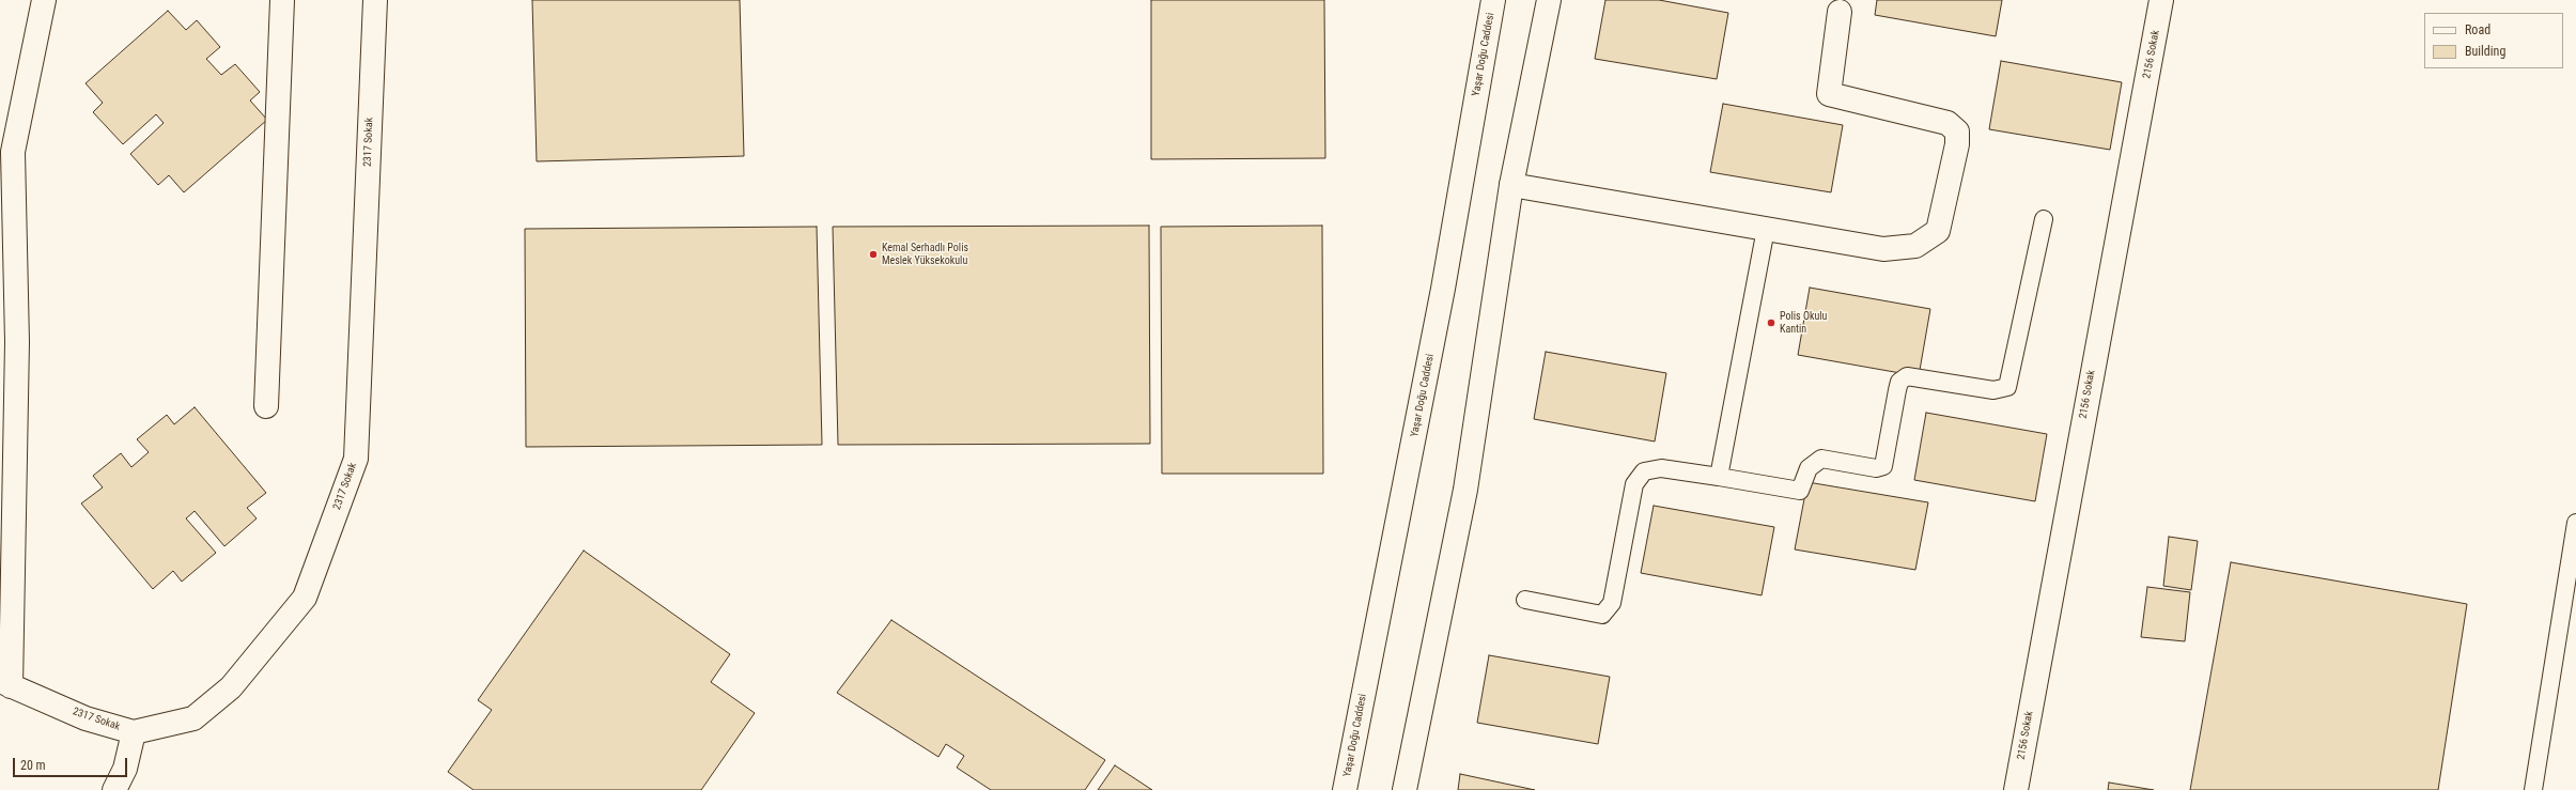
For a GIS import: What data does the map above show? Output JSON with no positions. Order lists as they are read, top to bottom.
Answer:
{
  "streets": {
    "street": ["Yaşar Doğu Caddesi", "2156 Sokak", "2317 Sokak"]
  },
  "places": ["Kemal Serhadlı Polis Meslek Yüksekokulu", "Polis Okulu Kantin"],
  "legend": ["Road", "Building"],
  "scale_bar": "20 m"
}
